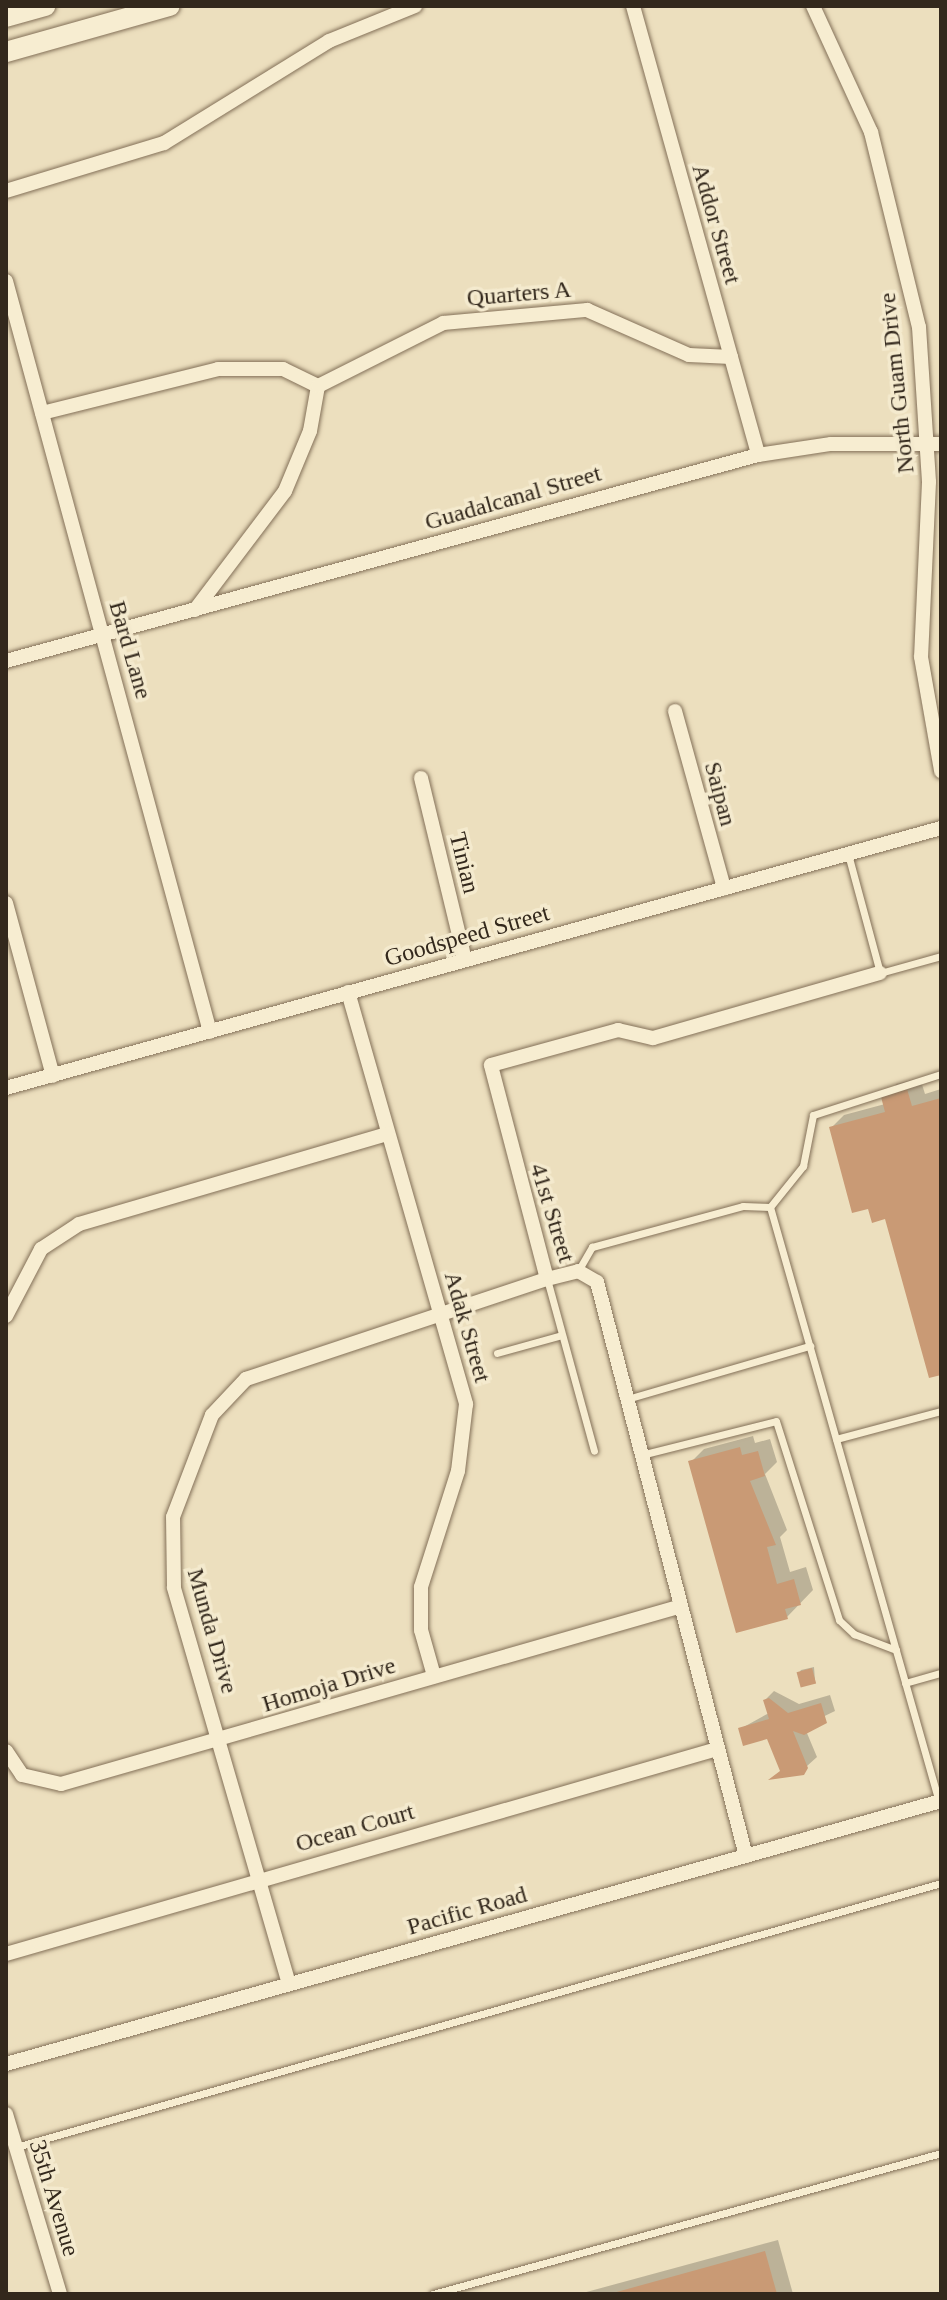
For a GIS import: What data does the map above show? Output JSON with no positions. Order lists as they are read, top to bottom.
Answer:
{
  "streets": {
    "street": [
      "Addor Street",
      "Quarters A",
      "North Guam Drive",
      "Guadalcanal Street",
      "Bard Lane",
      "Saipan",
      "Tinian",
      "Goodspeed Street",
      "41st Street",
      "Adak Street",
      "Munda Drive",
      "Homoja Drive",
      "Ocean Court",
      "Pacific Road",
      "35th Avenue"
    ]
  },
  "crossings": [
    ["Addor Street", "Quarters A"],
    ["Addor Street", "Guadalcanal Street"],
    ["North Guam Drive", "Guadalcanal Street"],
    ["Guadalcanal Street", "Bard Lane"],
    ["Bard Lane", "Goodspeed Street"],
    ["Saipan", "Goodspeed Street"],
    ["Tinian", "Goodspeed Street"],
    ["Goodspeed Street", "Adak Street"],
    ["41st Street", "Munda Drive"],
    ["41st Street", "Homoja Drive"],
    ["41st Street", "Ocean Court"],
    ["41st Street", "Pacific Road"],
    ["Adak Street", "Munda Drive"],
    ["Adak Street", "Homoja Drive"],
    ["Munda Drive", "Homoja Drive"],
    ["Munda Drive", "Ocean Court"],
    ["Munda Drive", "Pacific Road"]
  ]
}
